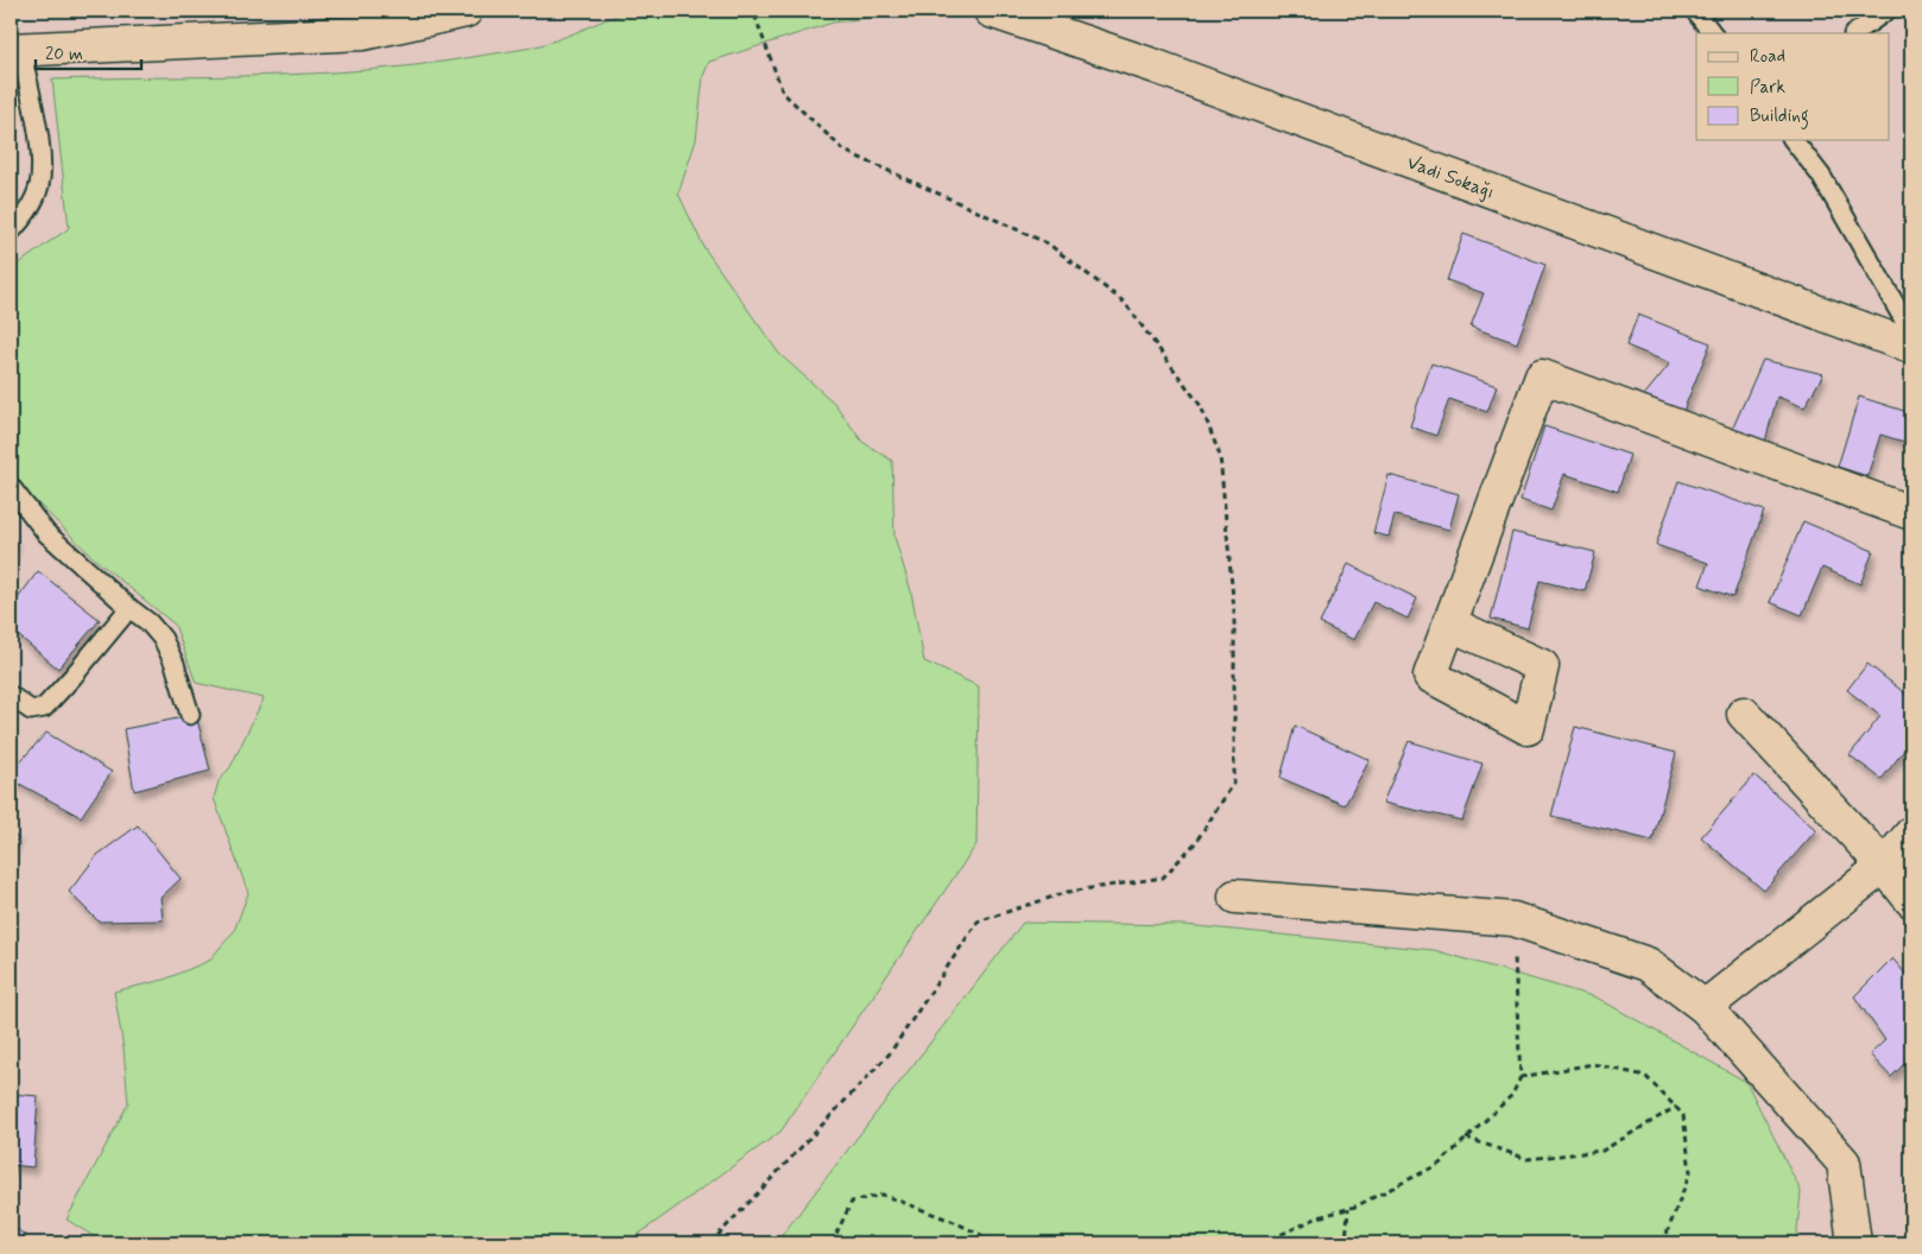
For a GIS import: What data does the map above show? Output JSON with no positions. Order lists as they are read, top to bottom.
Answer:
{
  "streets": {
    "street": ["Vadi Sokağı"]
  },
  "legend": ["Road", "Park", "Building"],
  "scale_bar": "20 m"
}
